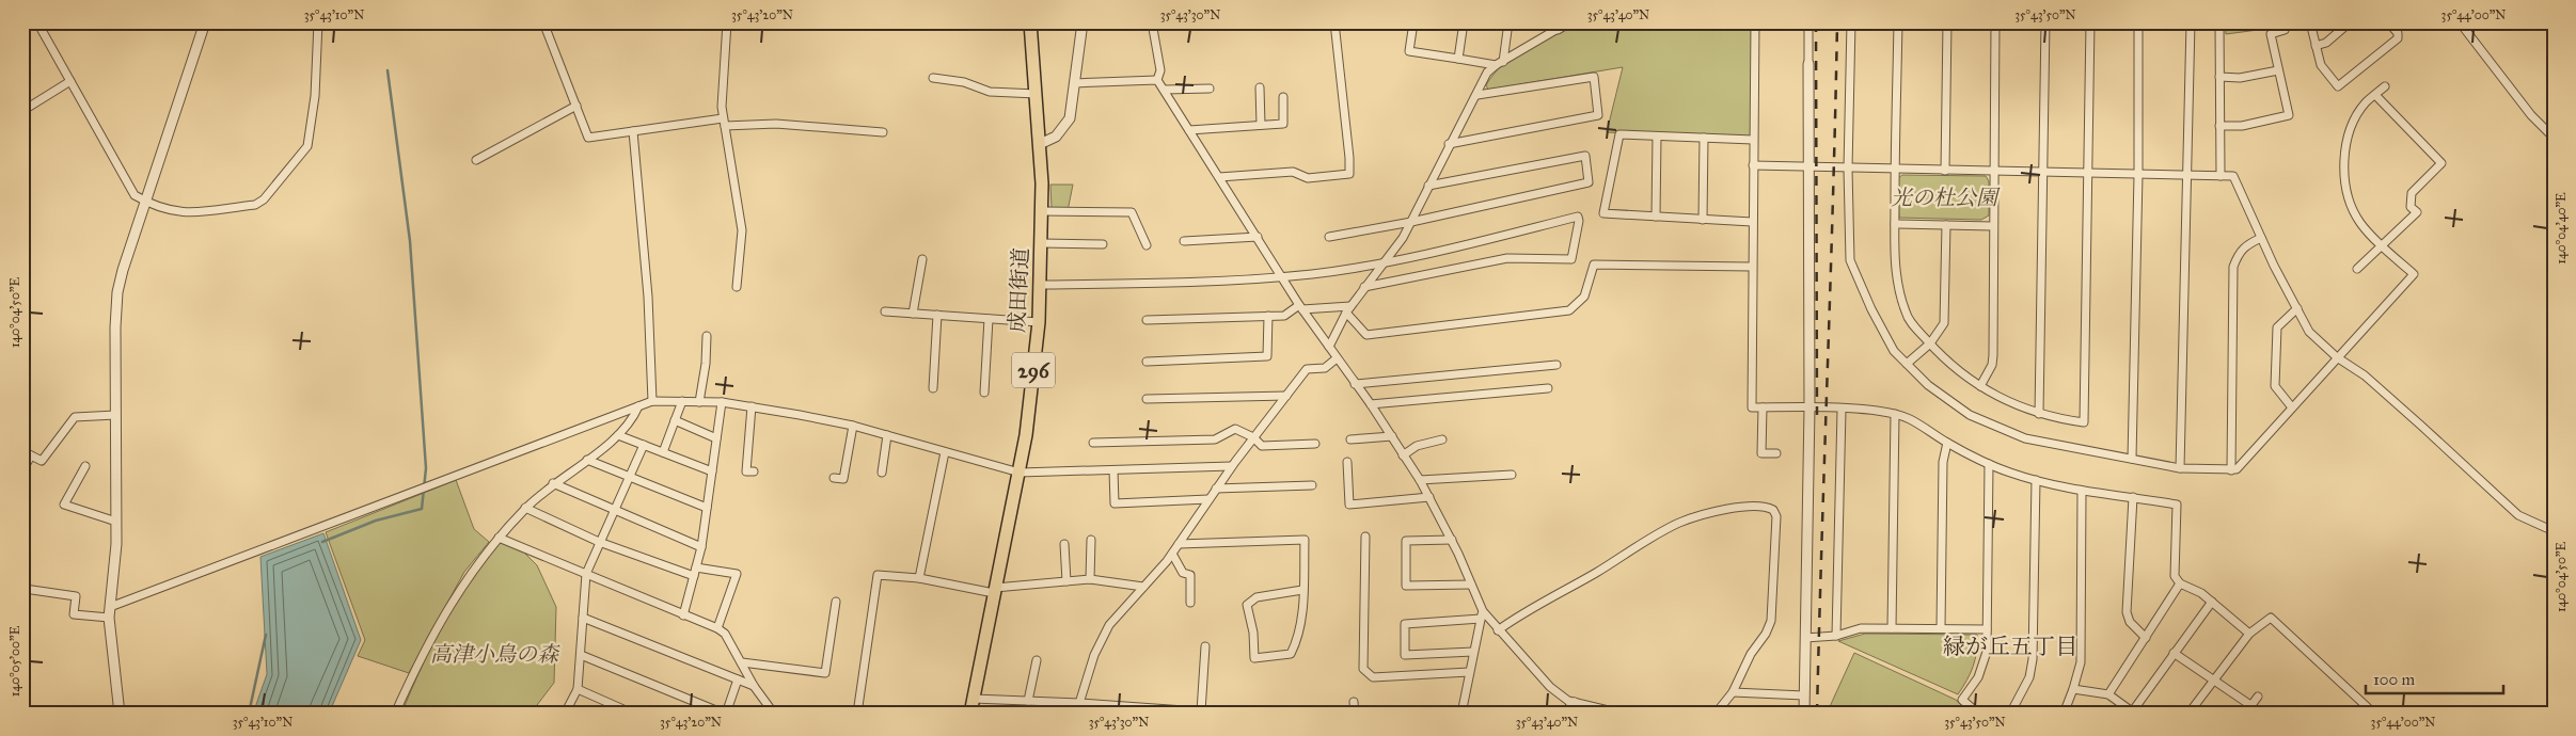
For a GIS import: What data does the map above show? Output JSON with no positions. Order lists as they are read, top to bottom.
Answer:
{
  "streets": {
    "highway": ["成田街道", "296"]
  },
  "districts": ["緑が丘五丁目"],
  "parks": ["光の杜公園", "高津小鳥の森"],
  "scale_bar": "100 m",
  "coordinates": [
    "35°43'10\"N",
    "35°43'20\"N",
    "35°43'30\"N",
    "35°43'40\"N",
    "35°43'50\"N",
    "35°44'00\"N",
    "140°04'40\"E",
    "140°04'50\"E",
    "140°05'00\"E"
  ]
}
